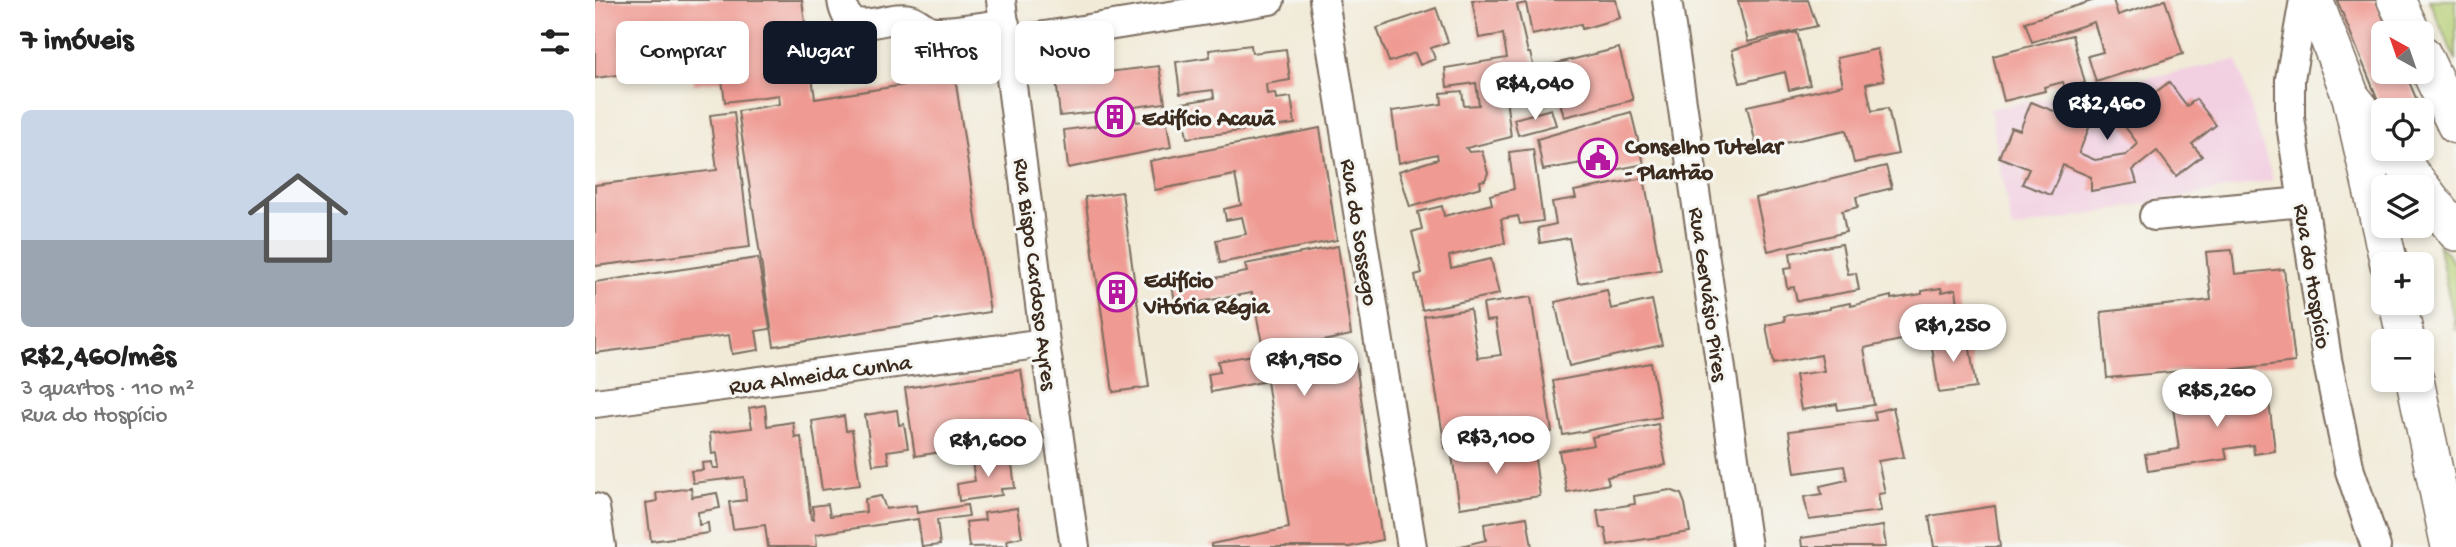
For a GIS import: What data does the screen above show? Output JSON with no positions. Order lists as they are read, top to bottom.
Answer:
{
  "streets": {
    "street": [
      "Rua do Sossego",
      "Rua Bispo Cardoso Ayres",
      "Rua do Hospício",
      "Rua Gervásio Pires",
      "Rua Almeida Cunha"
    ]
  },
  "crossings": [
    ["Rua Bispo Cardoso Ayres", "Rua Almeida Cunha"]
  ],
  "places": {
    "building": ["Edifício Acauã", "Edifício Vitória Régia"],
    "public building": ["Conselho Tutelar - Plantão"]
  },
  "north": "top left",
  "page": {
    "heading": "7 imóveis",
    "map_buttons": ["+", "−"],
    "chip": [
      "Comprar",
      "Alugar",
      "Filtros",
      "Novo"
    ],
    "price": [
      "R$4,040",
      "R$2,460",
      "R$1,250",
      "R$1,950",
      "R$5,260",
      "R$3,100",
      "R$1,600"
    ],
    "list": [
      {
        "name": "R$2,460/mês",
        "note": "3 quartos · 110 m² · Rua do Hospício"
      }
    ]
  }
}
